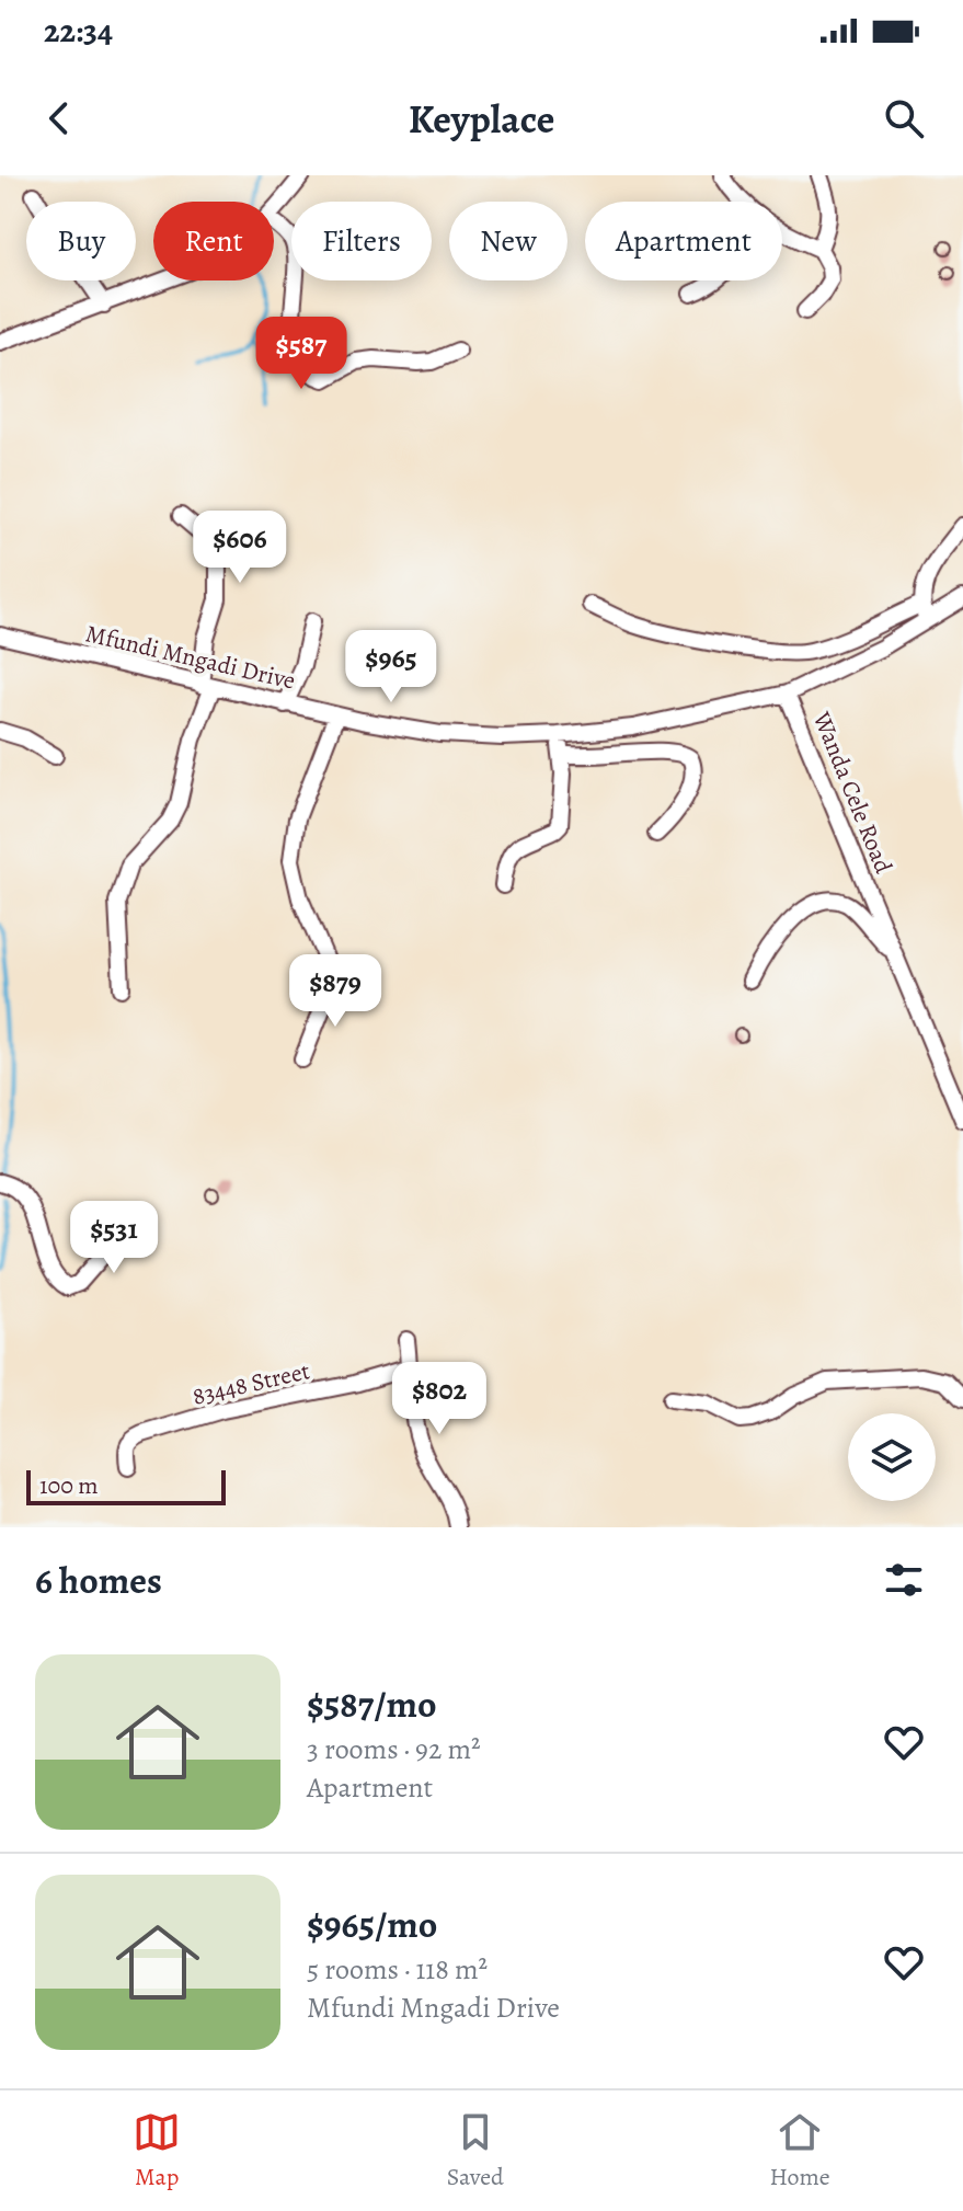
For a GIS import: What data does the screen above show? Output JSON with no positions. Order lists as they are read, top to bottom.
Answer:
{
  "streets": {
    "street": ["Mfundi Mngadi Drive", "Wanda Cele Road", "83448 Street"]
  },
  "crossings": [
    ["Mfundi Mngadi Drive", "Wanda Cele Road"]
  ],
  "scale_bar": "100 m",
  "page": {
    "status": "22:34",
    "header": "Keyplace",
    "chip": [
      "Buy",
      "Rent",
      "Filters",
      "New",
      "Apartment"
    ],
    "price": [
      "$587",
      "$606",
      "$965",
      "$879",
      "$531",
      "$802"
    ],
    "scale": "100 m",
    "heading": "6 homes",
    "list": [
      {
        "name": "$587/mo",
        "note": "3 rooms · 92 m² · Apartment"
      },
      {
        "name": "$965/mo",
        "note": "5 rooms · 118 m² · Mfundi Mngadi Drive"
      }
    ],
    "tabs": ["Map", "Saved", "Home"]
  }
}
